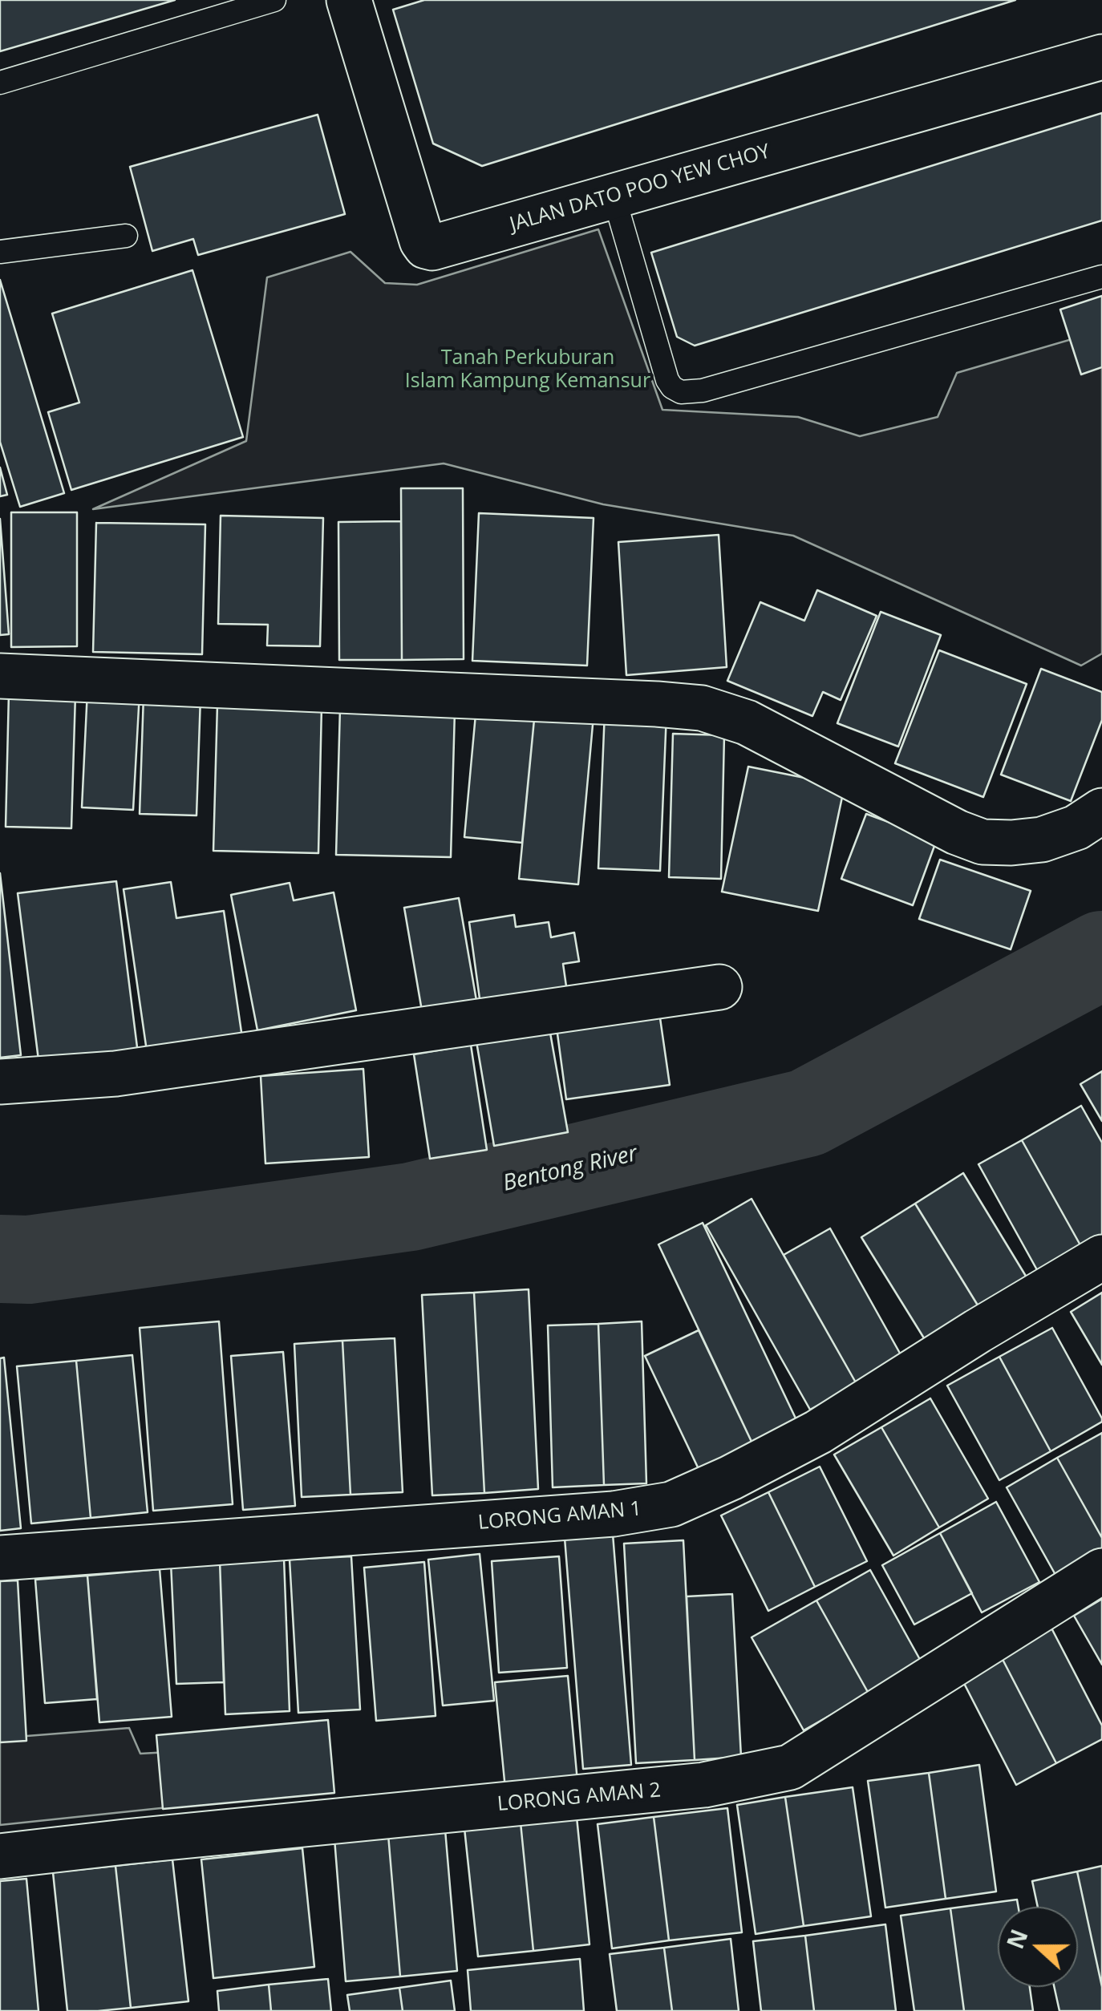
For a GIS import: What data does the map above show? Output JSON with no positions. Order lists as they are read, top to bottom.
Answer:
{
  "streets": {
    "street": ["JALAN DATO POO YEW CHOY", "LORONG AMAN 1", "LORONG AMAN 2"]
  },
  "water": ["Bentong River"],
  "parks": ["Tanah Perkuburan Islam Kampung Kemansur"],
  "north": "left"
}
